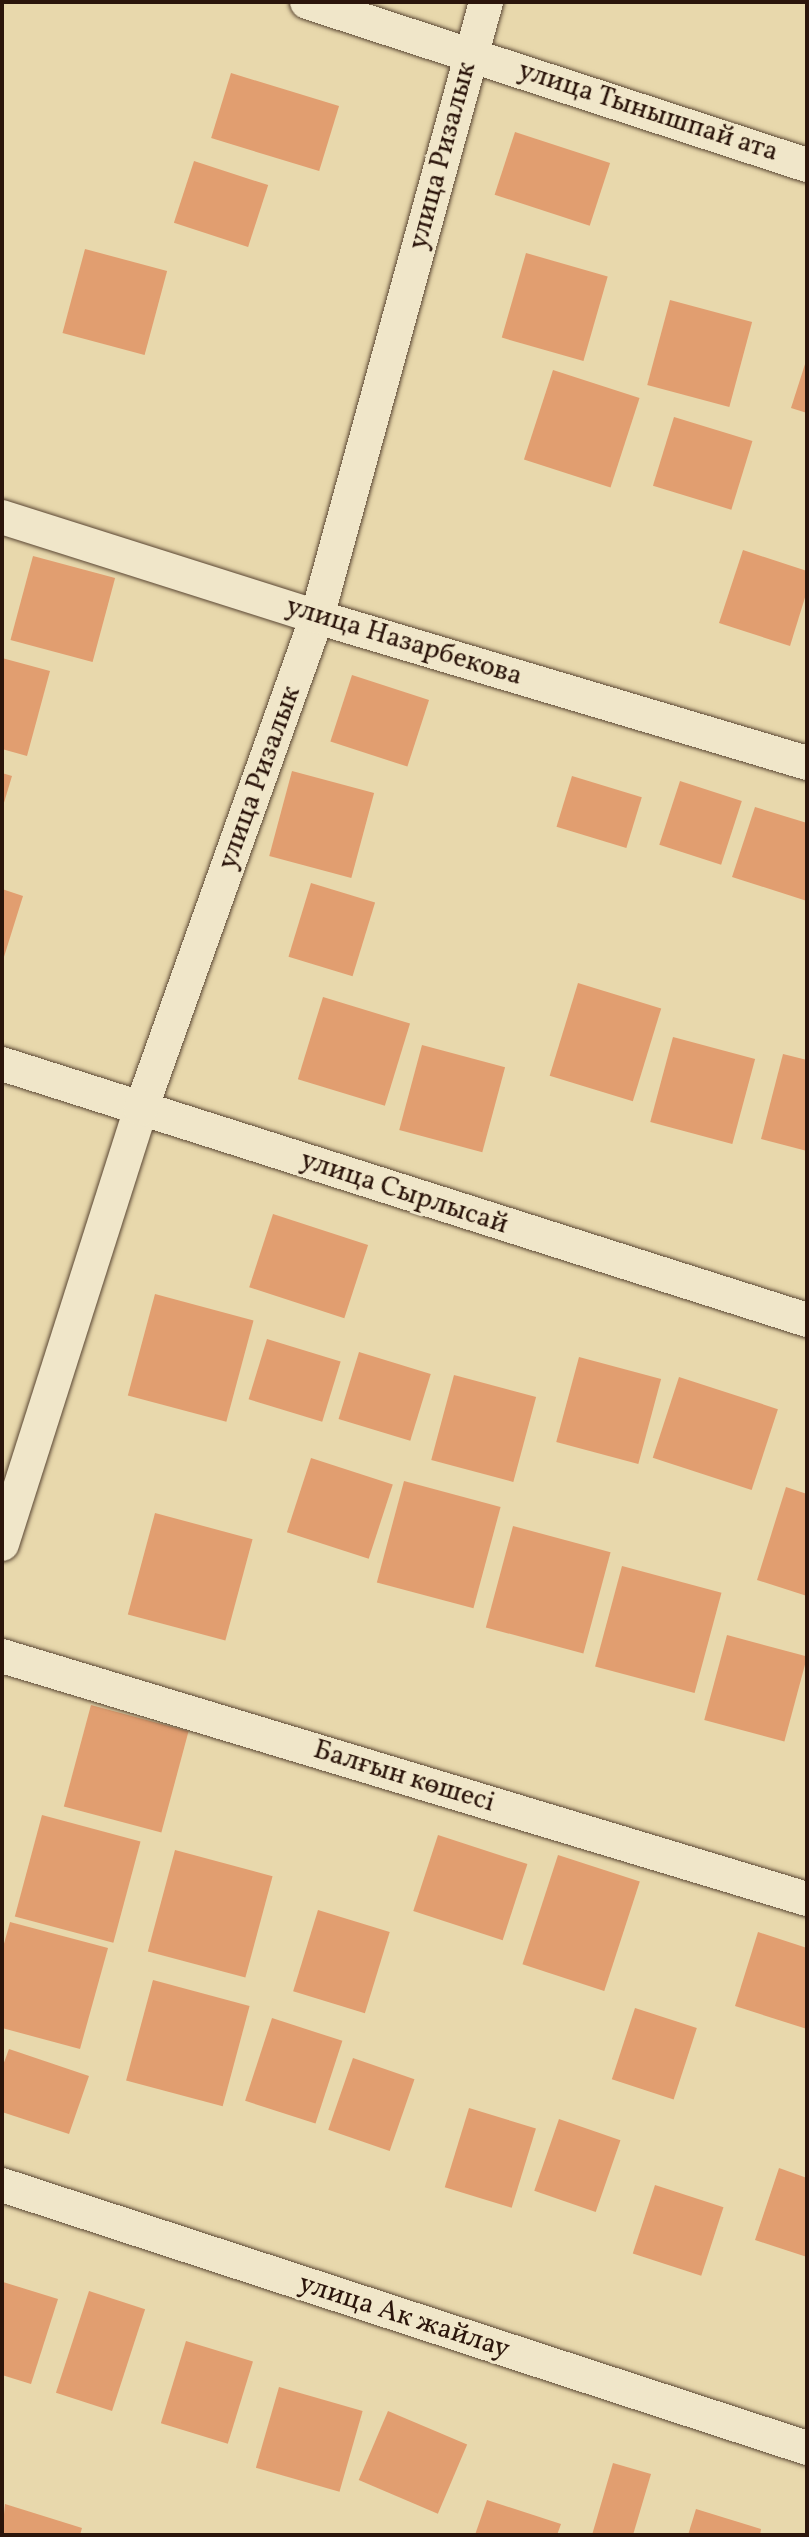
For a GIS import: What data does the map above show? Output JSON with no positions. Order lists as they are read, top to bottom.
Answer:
{
  "streets": {
    "street": [
      "улица Тынышпай ата",
      "улица Ризалык",
      "улица Назарбекова",
      "улица Сырлысай",
      "Балғын көшесі",
      "улица Ак жайлау"
    ]
  },
  "crossings": [
    ["улица Тынышпай ата", "улица Ризалык"],
    ["улица Ризалык", "улица Назарбекова"],
    ["улица Ризалык", "улица Сырлысай"]
  ]
}
